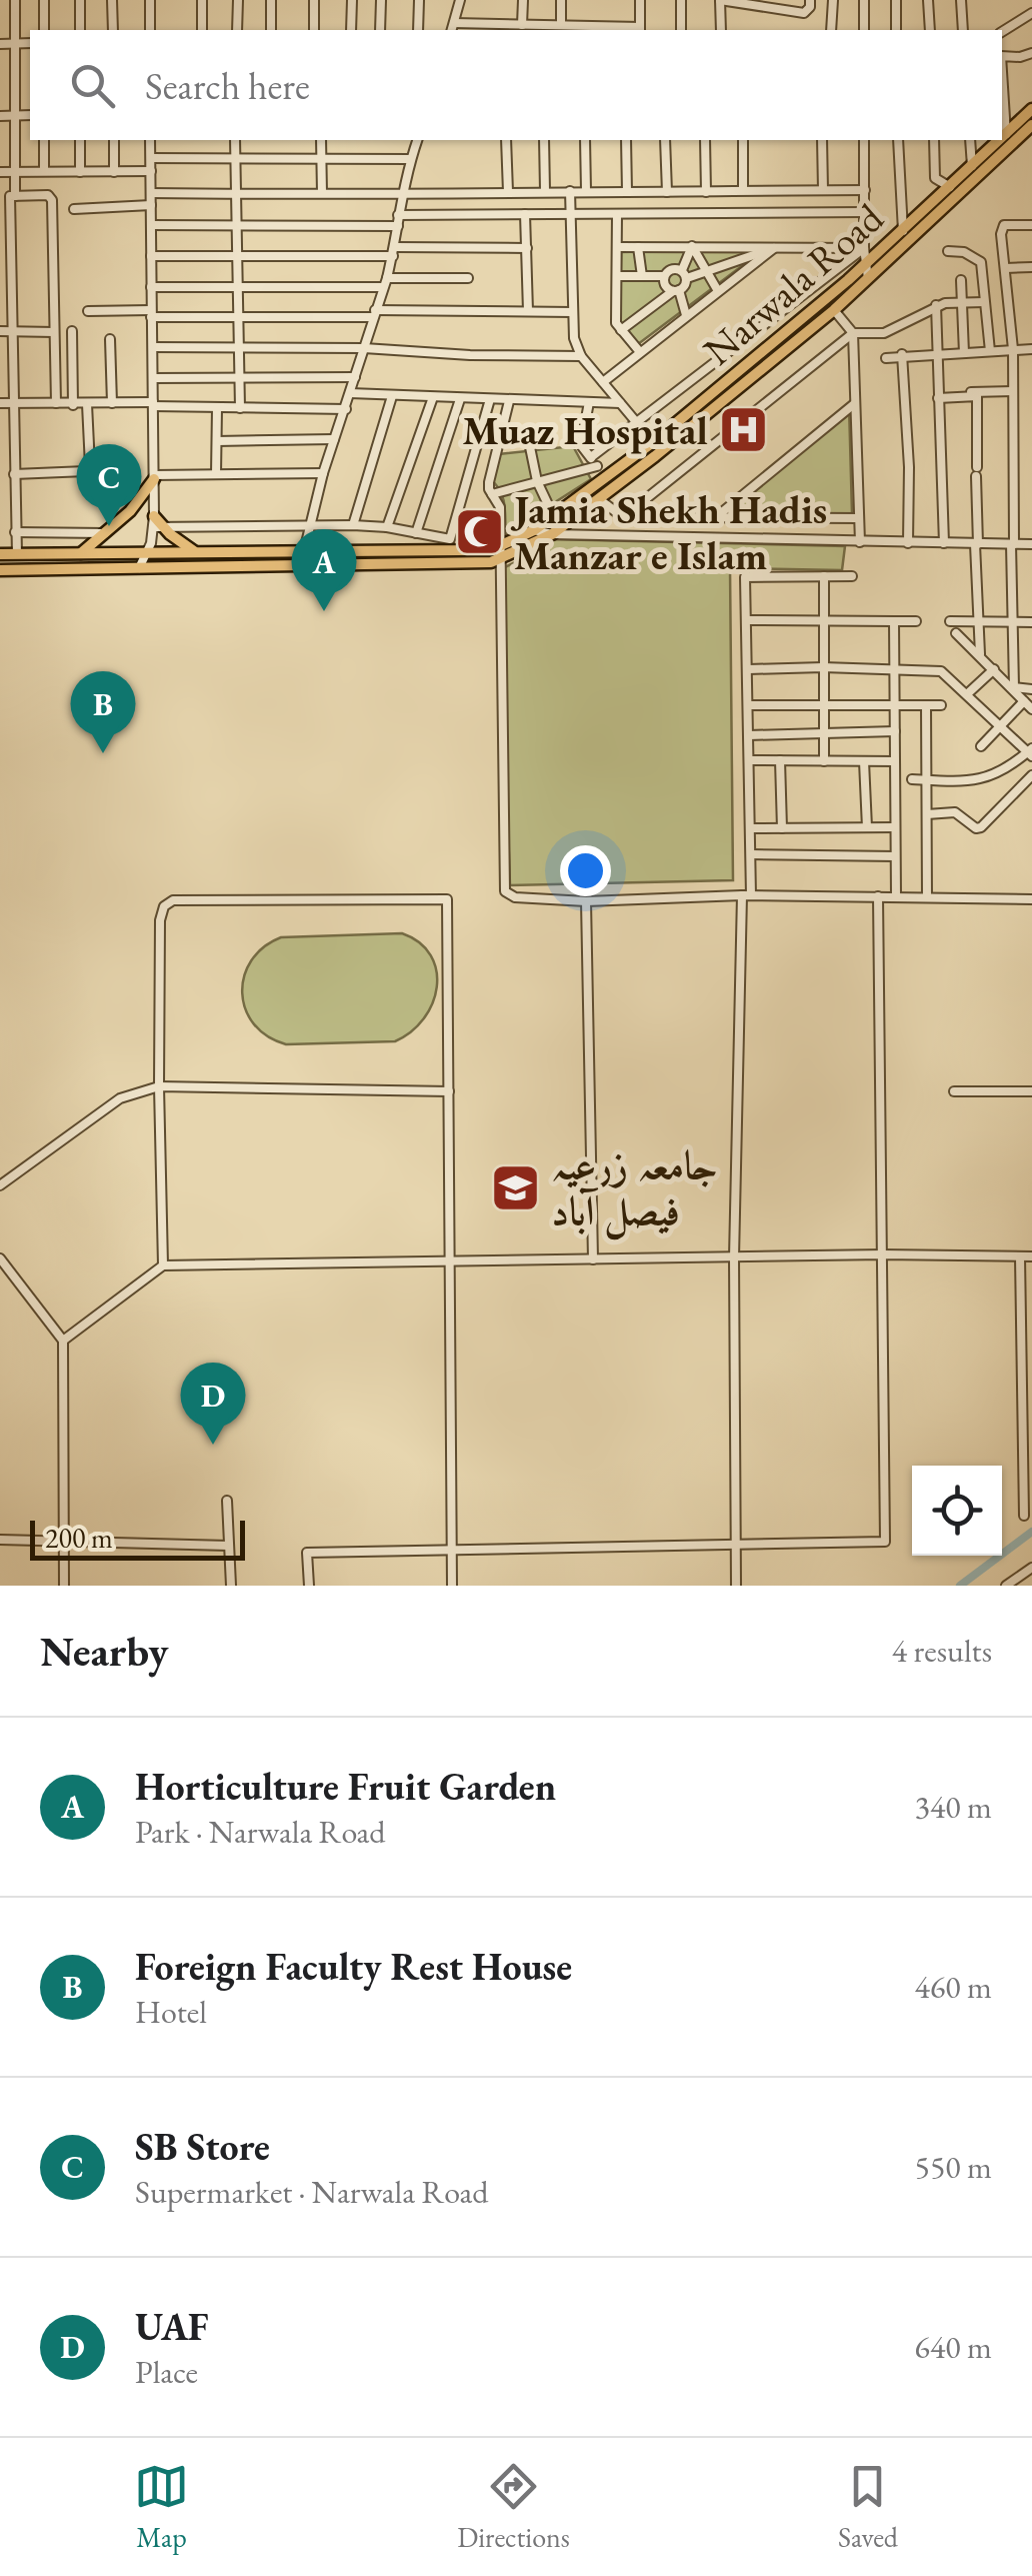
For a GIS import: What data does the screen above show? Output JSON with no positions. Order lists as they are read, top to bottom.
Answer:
{
  "streets": {
    "main road": ["Narwala Road"]
  },
  "places": {
    "hospital": ["Muaz Hospital"],
    "mosque": ["Jamia Shekh Hadis Manzar e Islam"],
    "school or university": ["جامعہ زرعیہ فیصل آباد"]
  },
  "scale_bar": "200 m",
  "page": {
    "search": "Search here",
    "pins": [
      "C",
      "A",
      "B",
      "D"
    ],
    "scale": "200 m",
    "heading": ["Nearby", "4 results"],
    "list": [
      {
        "mark": "A",
        "name": "Horticulture Fruit Garden",
        "note": "Park · Narwala Road",
        "value": "340 m"
      },
      {
        "mark": "B",
        "name": "Foreign Faculty Rest House",
        "note": "Hotel",
        "value": "460 m"
      },
      {
        "mark": "C",
        "name": "SB Store",
        "note": "Supermarket · Narwala Road",
        "value": "550 m"
      },
      {
        "mark": "D",
        "name": "UAF",
        "note": "Place",
        "value": "640 m"
      }
    ],
    "nav": ["Map", "Directions", "Saved"]
  }
}
